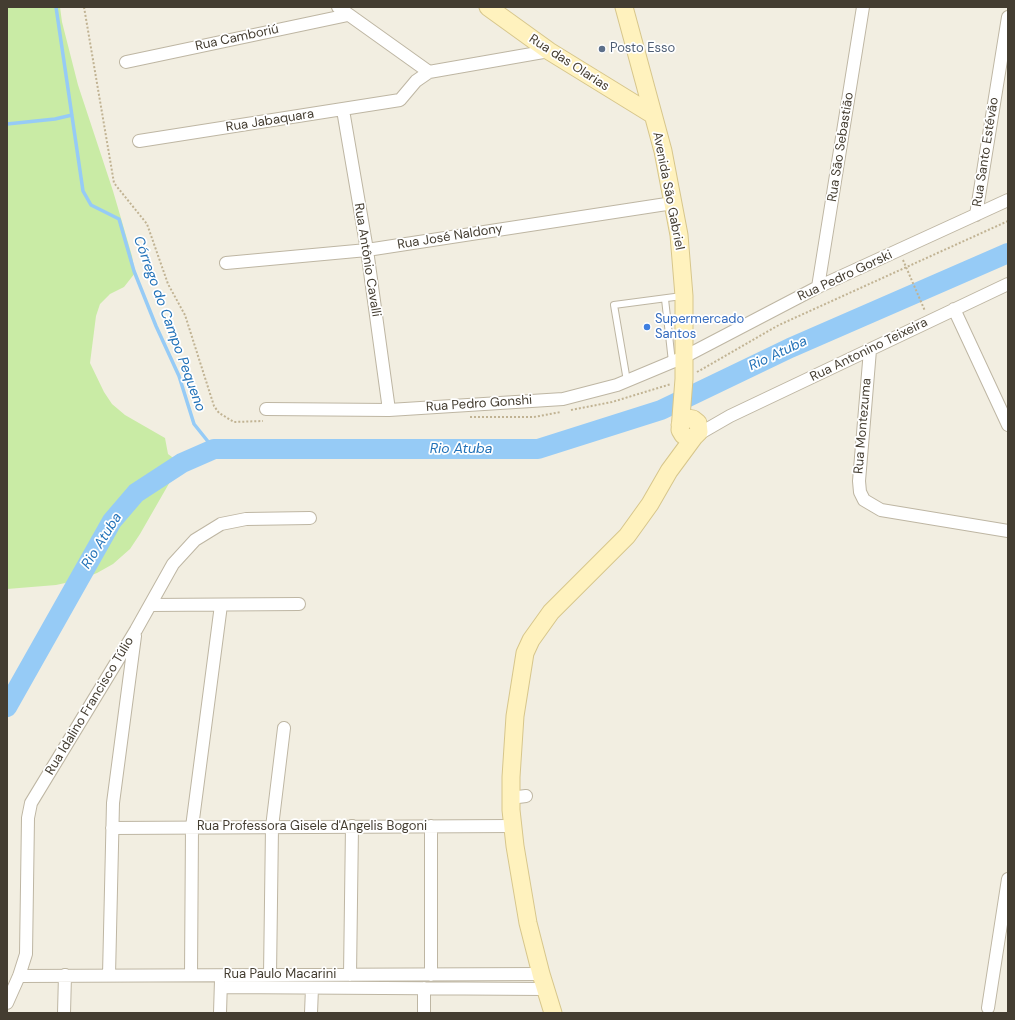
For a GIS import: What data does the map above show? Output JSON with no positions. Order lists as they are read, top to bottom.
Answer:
{
  "streets": {
    "main road": ["Rua das Olarias", "Avenida São Gabriel"],
    "street": [
      "Rua Camboriú",
      "Rua Jabaquara",
      "Rua São Sebastião",
      "Rua Santo Estévão",
      "Rua José Naldony",
      "Rua Antônio Cavalli",
      "Rua Pedro Gorski",
      "Rua Antonino Teixeira",
      "Rua Pedro Gonshi",
      "Rua Montezuma",
      "Rua Idalino Francisco Túlio",
      "Rua Professora Gisele d'Angelis Bogoni",
      "Rua Paulo Macarini"
    ]
  },
  "crossings": [
    ["Rua das Olarias", "Avenida São Gabriel"],
    ["Rua Jabaquara", "Rua Antônio Cavalli"],
    ["Rua São Sebastião", "Rua Pedro Gorski"],
    ["Rua Santo Estévão", "Rua Pedro Gorski"],
    ["Avenida São Gabriel", "Rua José Naldony"],
    ["Avenida São Gabriel", "Rua Pedro Gorski"],
    ["Avenida São Gabriel", "Rua Antonino Teixeira"],
    ["Avenida São Gabriel", "Rua Pedro Gonshi"],
    ["Rua José Naldony", "Rua Antônio Cavalli"],
    ["Rua Antônio Cavalli", "Rua Pedro Gonshi"],
    ["Rua Pedro Gorski", "Rua Pedro Gonshi"],
    ["Rua Antonino Teixeira", "Rua Montezuma"],
    ["Rua Idalino Francisco Túlio", "Rua Paulo Macarini"]
  ],
  "water": ["Córrego do Campo Pequeno", "Rio Atuba"],
  "places": ["Posto Esso", "Supermercado Santos"]
}
